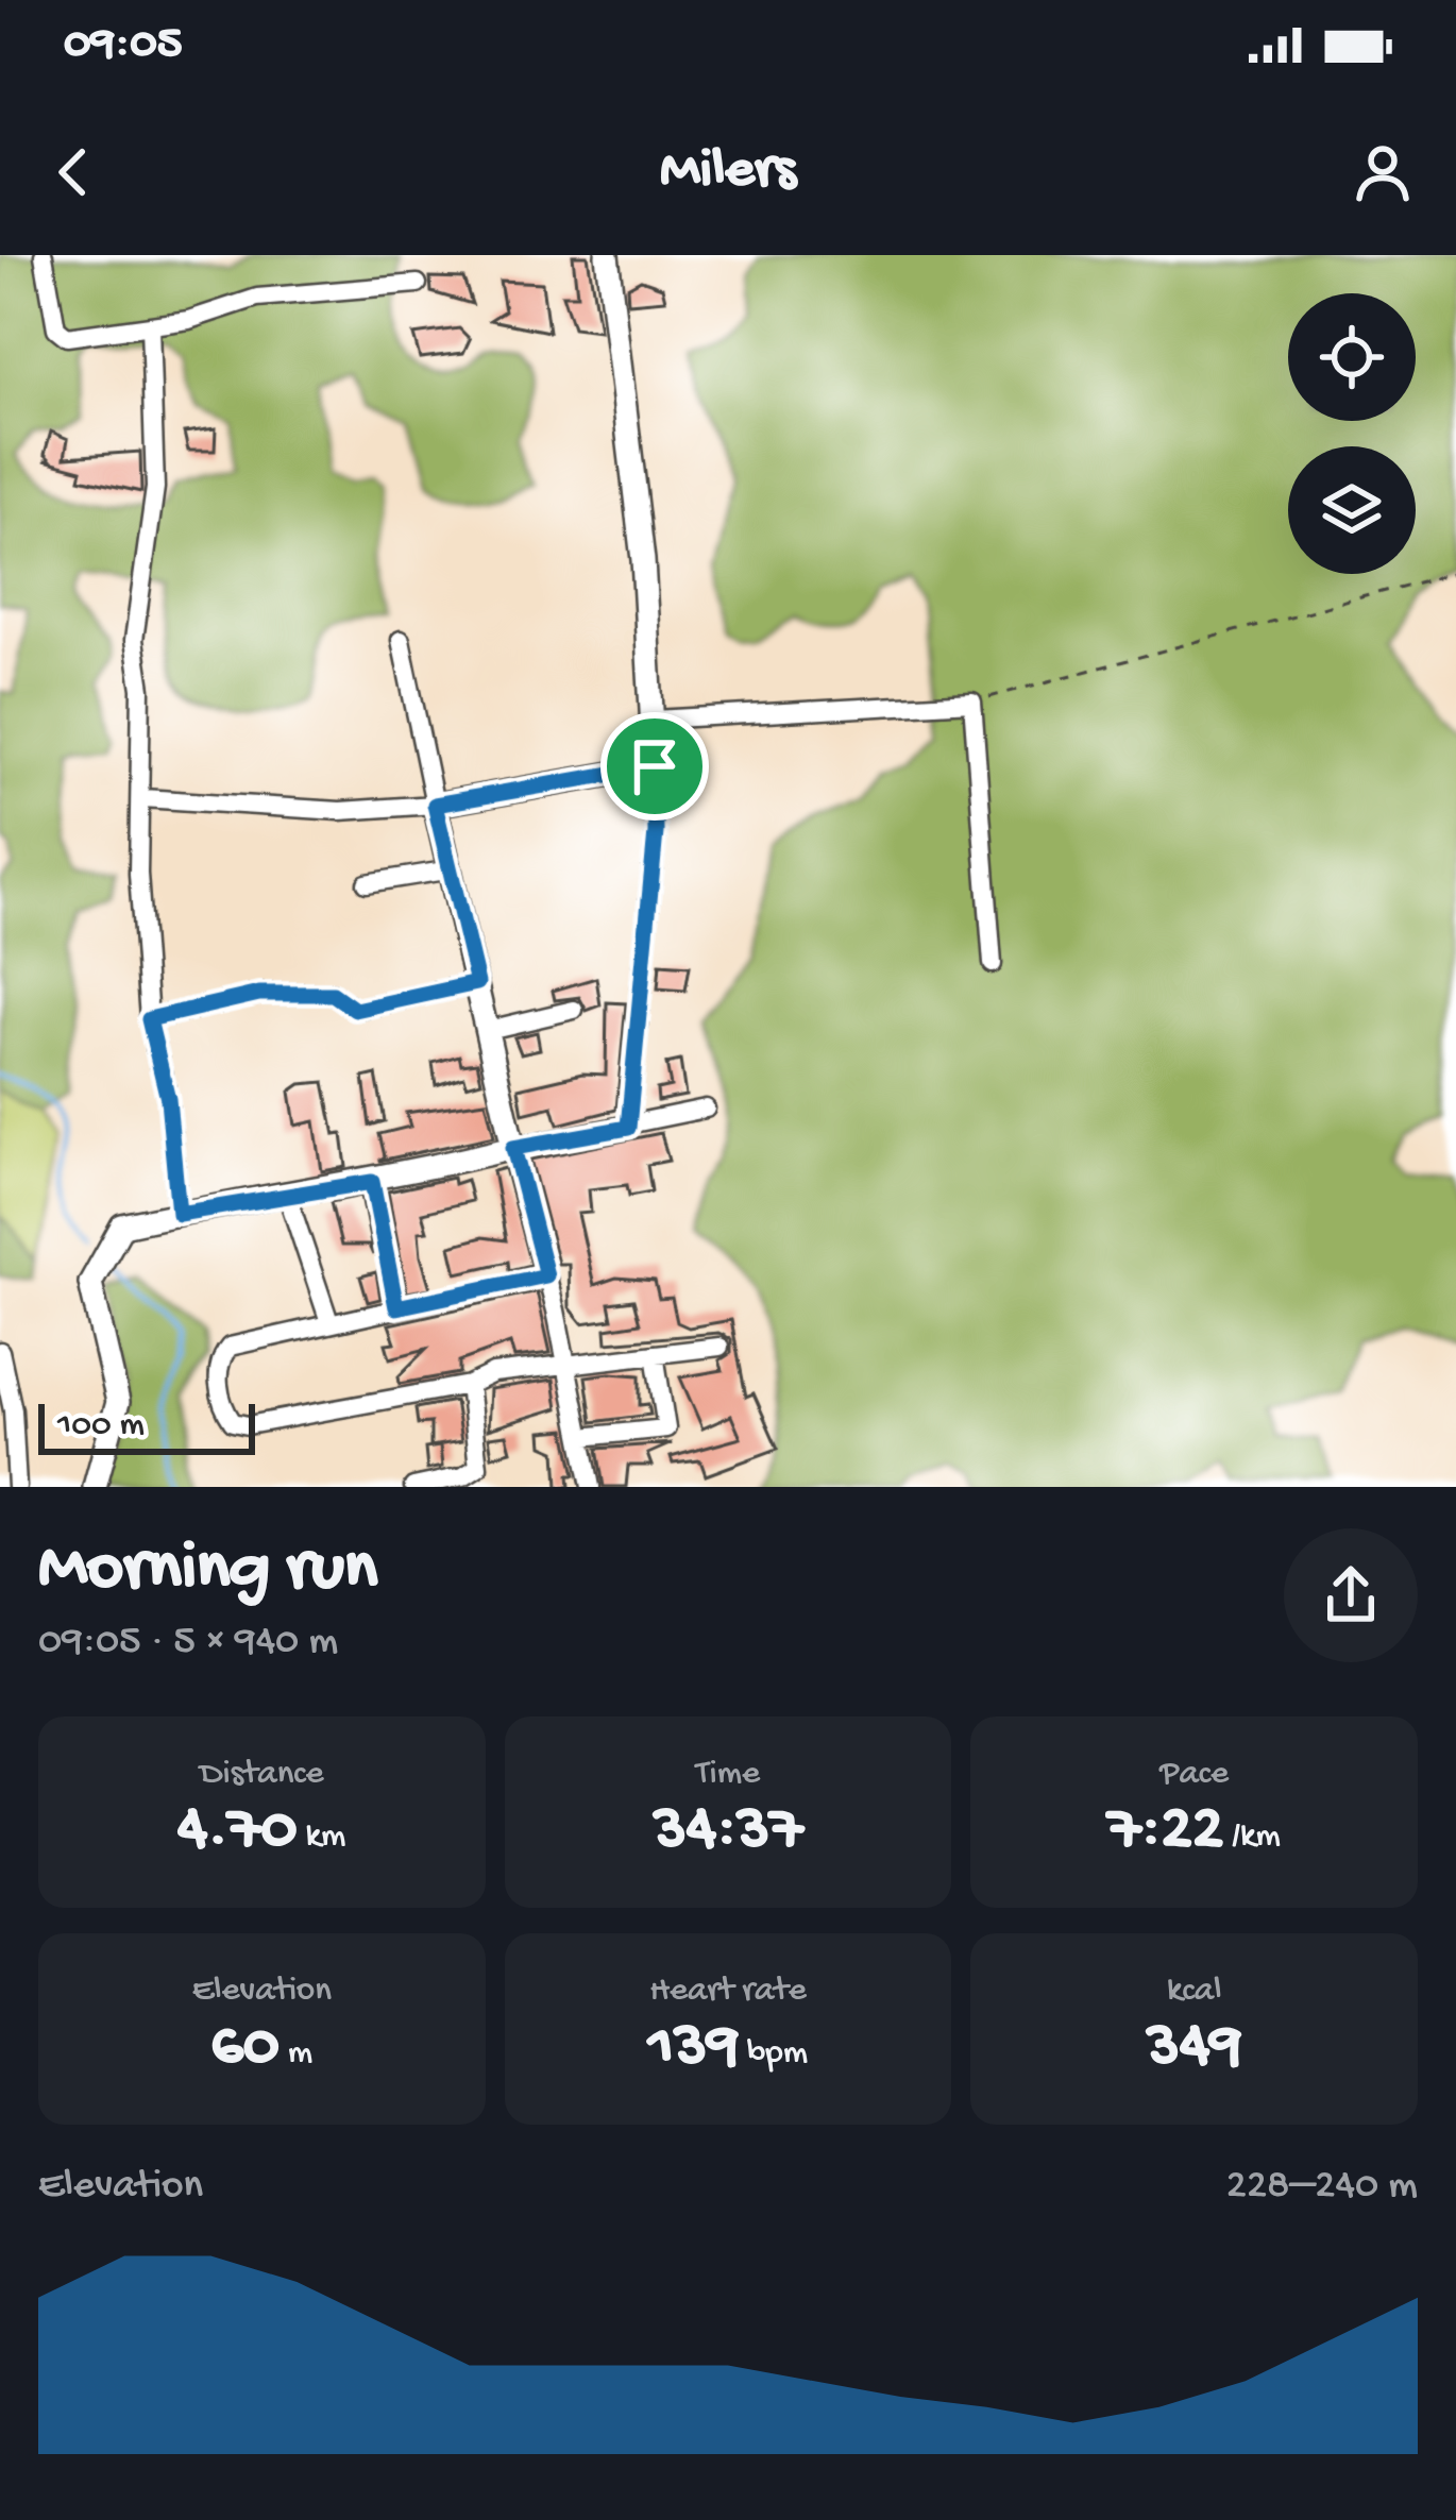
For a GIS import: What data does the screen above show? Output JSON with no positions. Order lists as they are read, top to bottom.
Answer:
{
  "scale_bar": "100 m",
  "page": {
    "status": "09:05",
    "header": "Milers",
    "scale": "100 m",
    "heading": ["Morning run", "09:05 · 5 × 940 m"],
    "stats": [
      ["Distance", "4.70 km"],
      ["Time", "34:37"],
      ["Pace", "7:22 /km"],
      ["Elevation", "60 m"],
      ["Heart rate", "139 bpm"],
      ["kcal", "349"]
    ],
    "chart": ["Elevation", "228–240 m"]
  }
}
